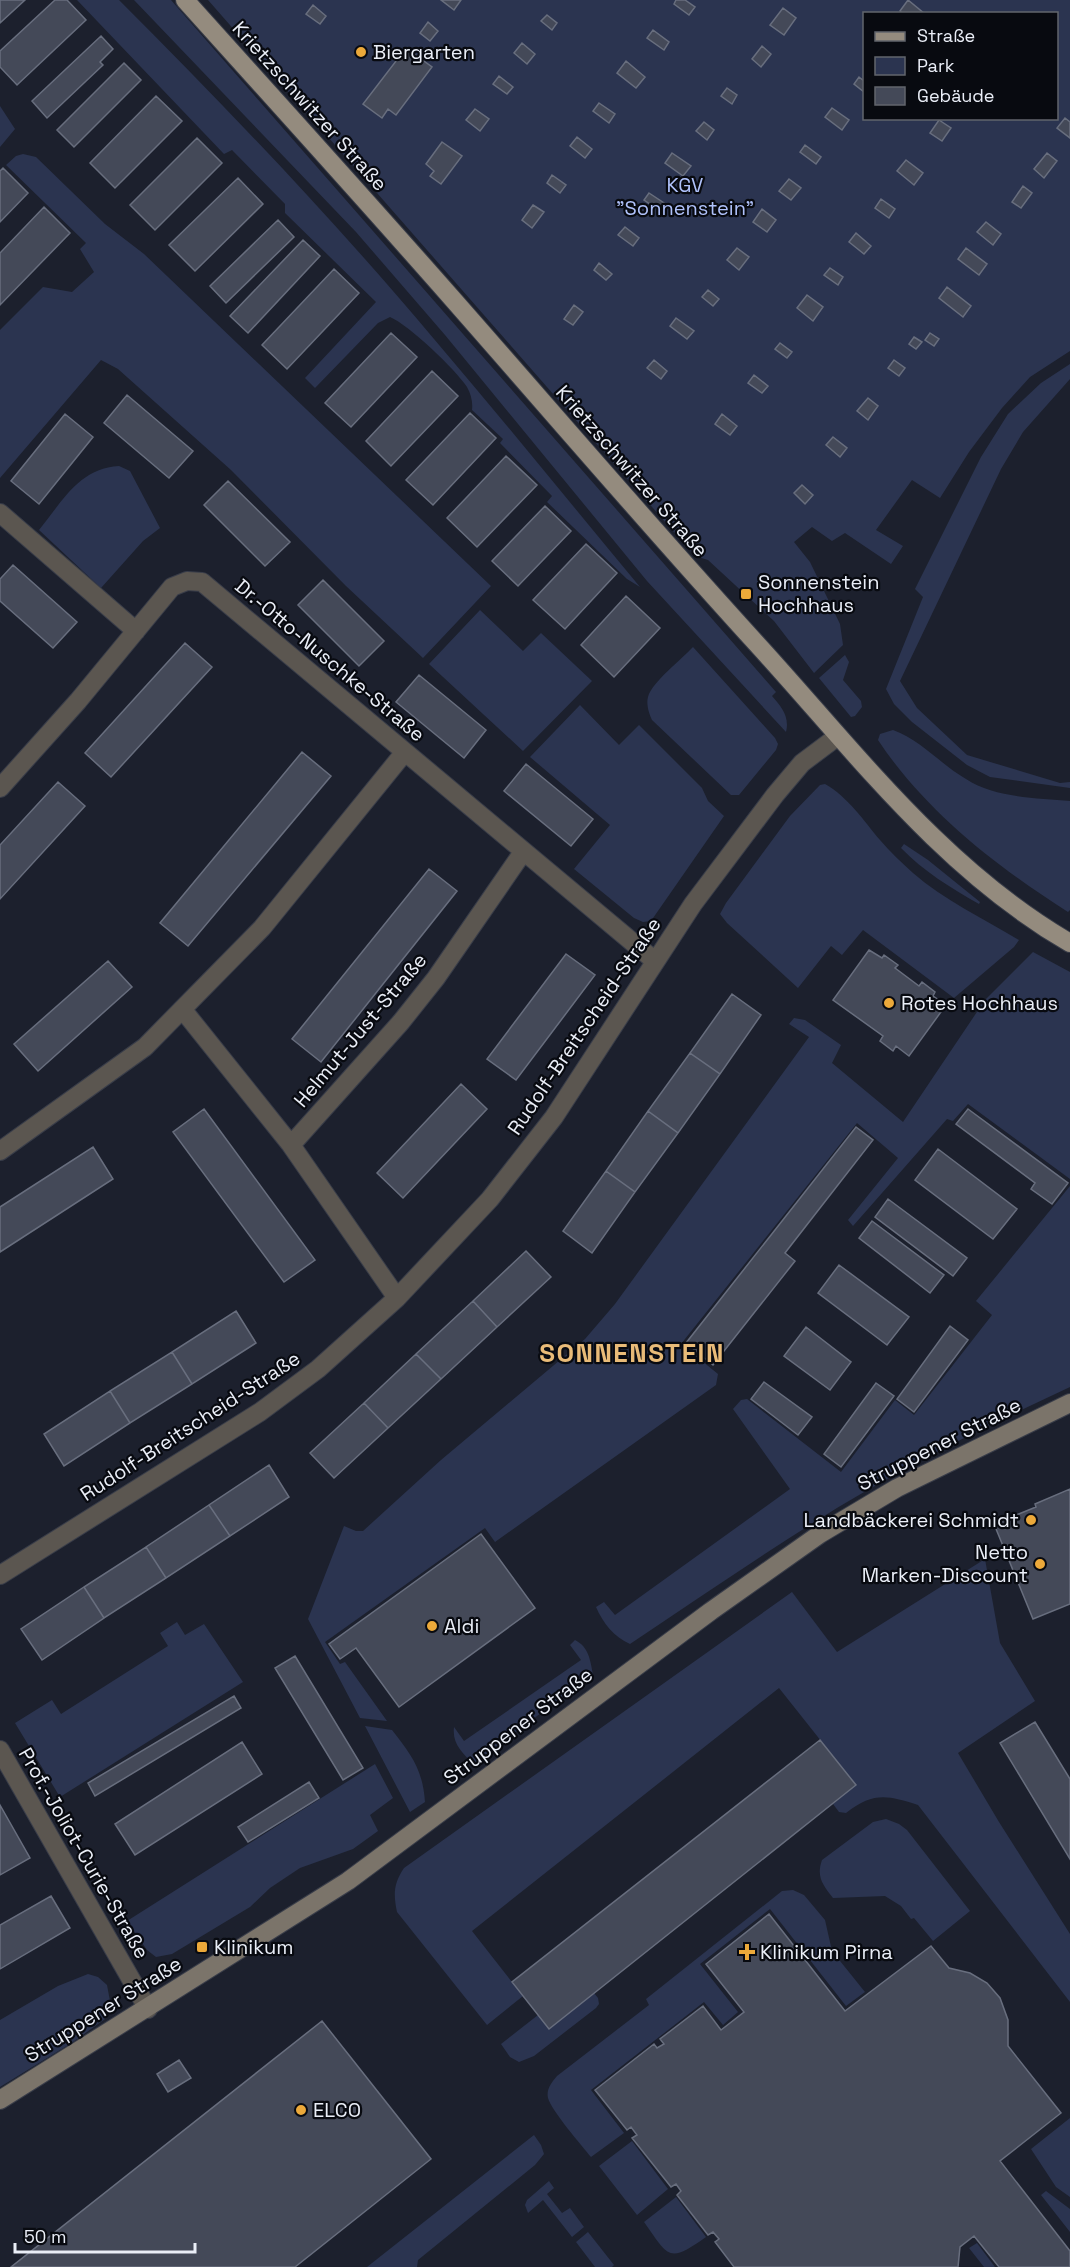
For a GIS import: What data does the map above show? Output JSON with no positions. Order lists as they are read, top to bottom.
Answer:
{
  "streets": {
    "main road": ["Krietzschwitzer Straße", "Struppener Straße"],
    "street": [
      "Dr.-Otto-Nuschke-Straße",
      "Rudolf-Breitscheid-Straße",
      "Helmut-Just-Straße",
      "Prof.-Joliot-Curie-Straße"
    ]
  },
  "crossings": [
    ["Krietzschwitzer Straße", "Rudolf-Breitscheid-Straße"],
    ["Dr.-Otto-Nuschke-Straße", "Rudolf-Breitscheid-Straße"],
    ["Dr.-Otto-Nuschke-Straße", "Helmut-Just-Straße"],
    ["Struppener Straße", "Prof.-Joliot-Curie-Straße"]
  ],
  "districts": ["SONNENSTEIN"],
  "parks": ["KGV \"Sonnenstein\""],
  "places": {
    "other": [
      "Biergarten",
      "Rotes Hochhaus",
      "Landbäckerei Schmidt",
      "Netto Marken-Discount",
      "Aldi",
      "ELCO"
    ],
    "transit": ["Sonnenstein Hochhaus", "Klinikum"],
    "health": ["Klinikum Pirna"]
  },
  "legend": ["Straße", "Park", "Gebäude"],
  "scale_bar": "50 m"
}
